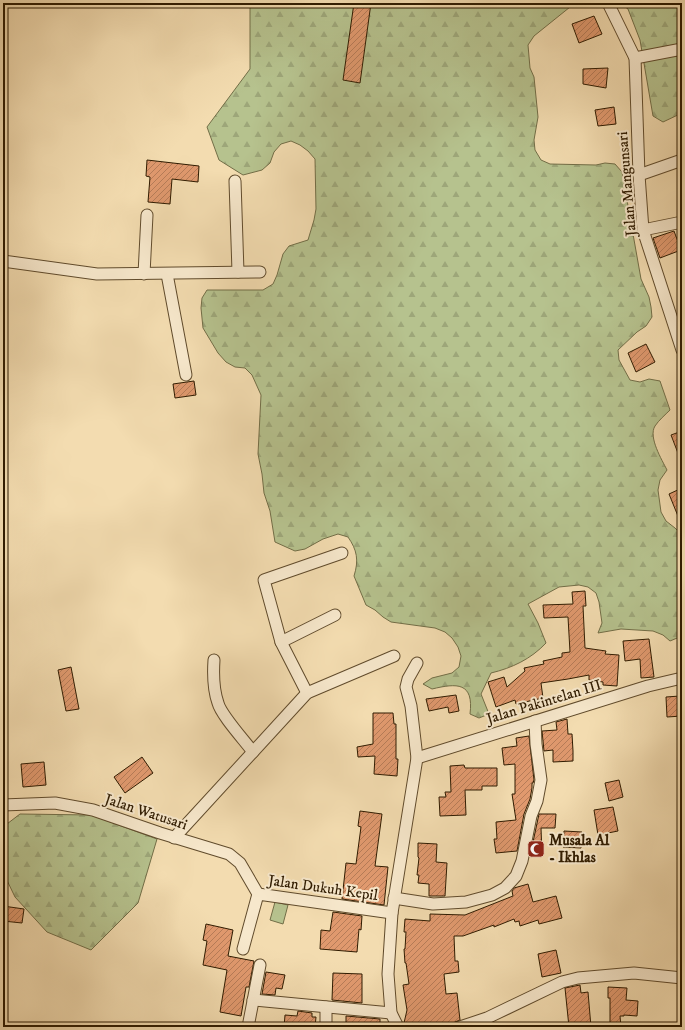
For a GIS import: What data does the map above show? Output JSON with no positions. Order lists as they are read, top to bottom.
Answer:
{
  "streets": {
    "street": [
      "Jalan Mangunsari",
      "Jalan Pakintelan III",
      "Jalan Watusari",
      "Jalan Dukuh Kepil"
    ]
  },
  "crossings": [
    ["Jalan Watusari", "Jalan Dukuh Kepil"]
  ],
  "places": {
    "mosque": ["Musala Al - Ikhlas"]
  }
}
